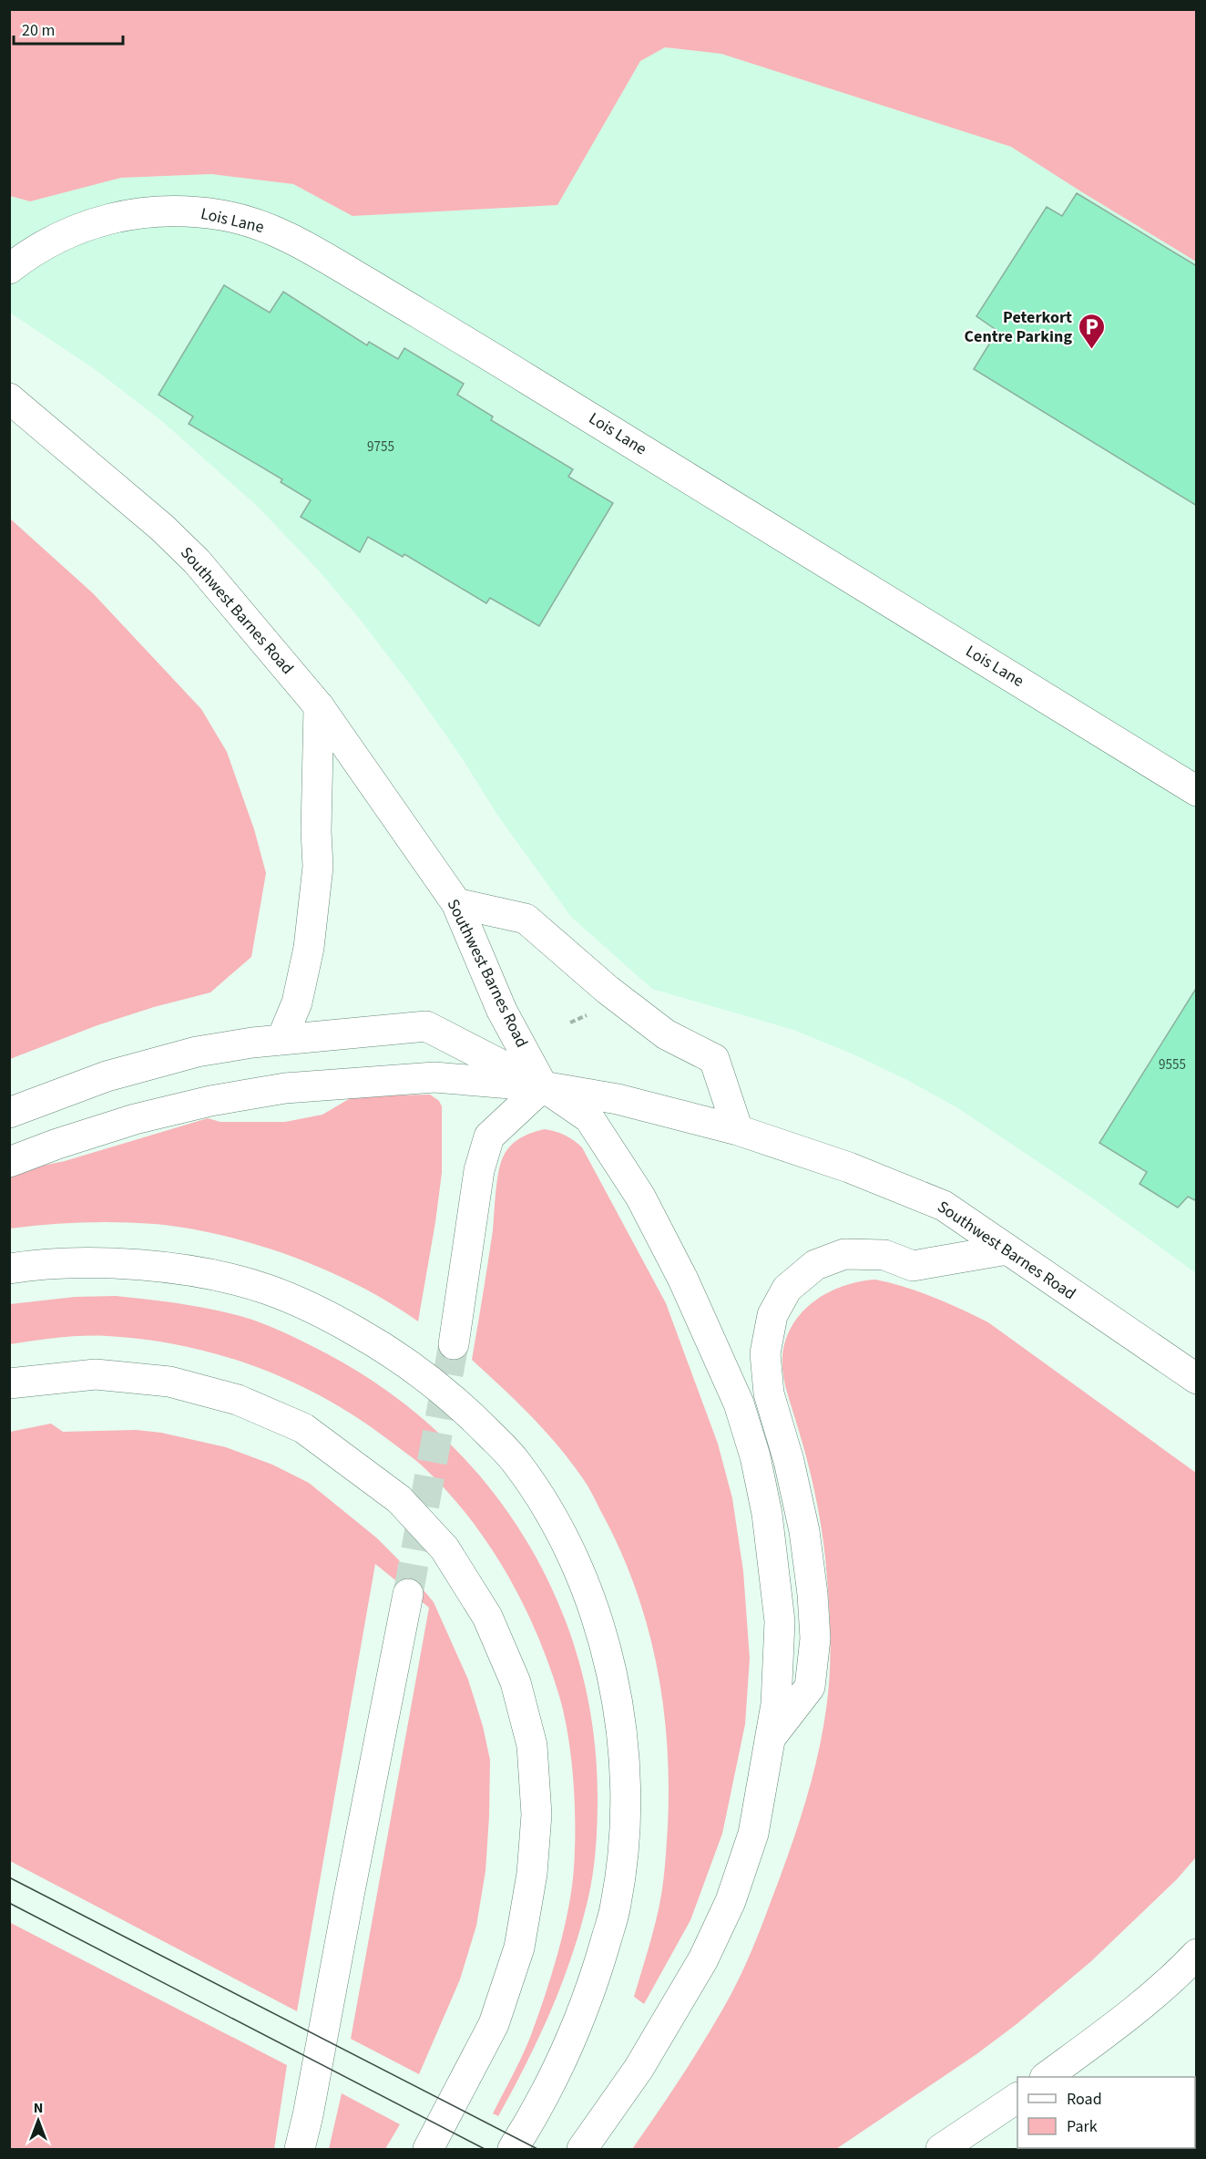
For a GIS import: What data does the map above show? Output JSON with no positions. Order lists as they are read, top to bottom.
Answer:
{
  "streets": {
    "main road": ["Lois Lane", "Southwest Barnes Road"]
  },
  "places": {
    "parking": ["Peterkort Centre Parking"]
  },
  "house_numbers": ["9755", "9555"],
  "legend": ["Road", "Park"],
  "scale_bar": "20 m",
  "north": "top"
}
